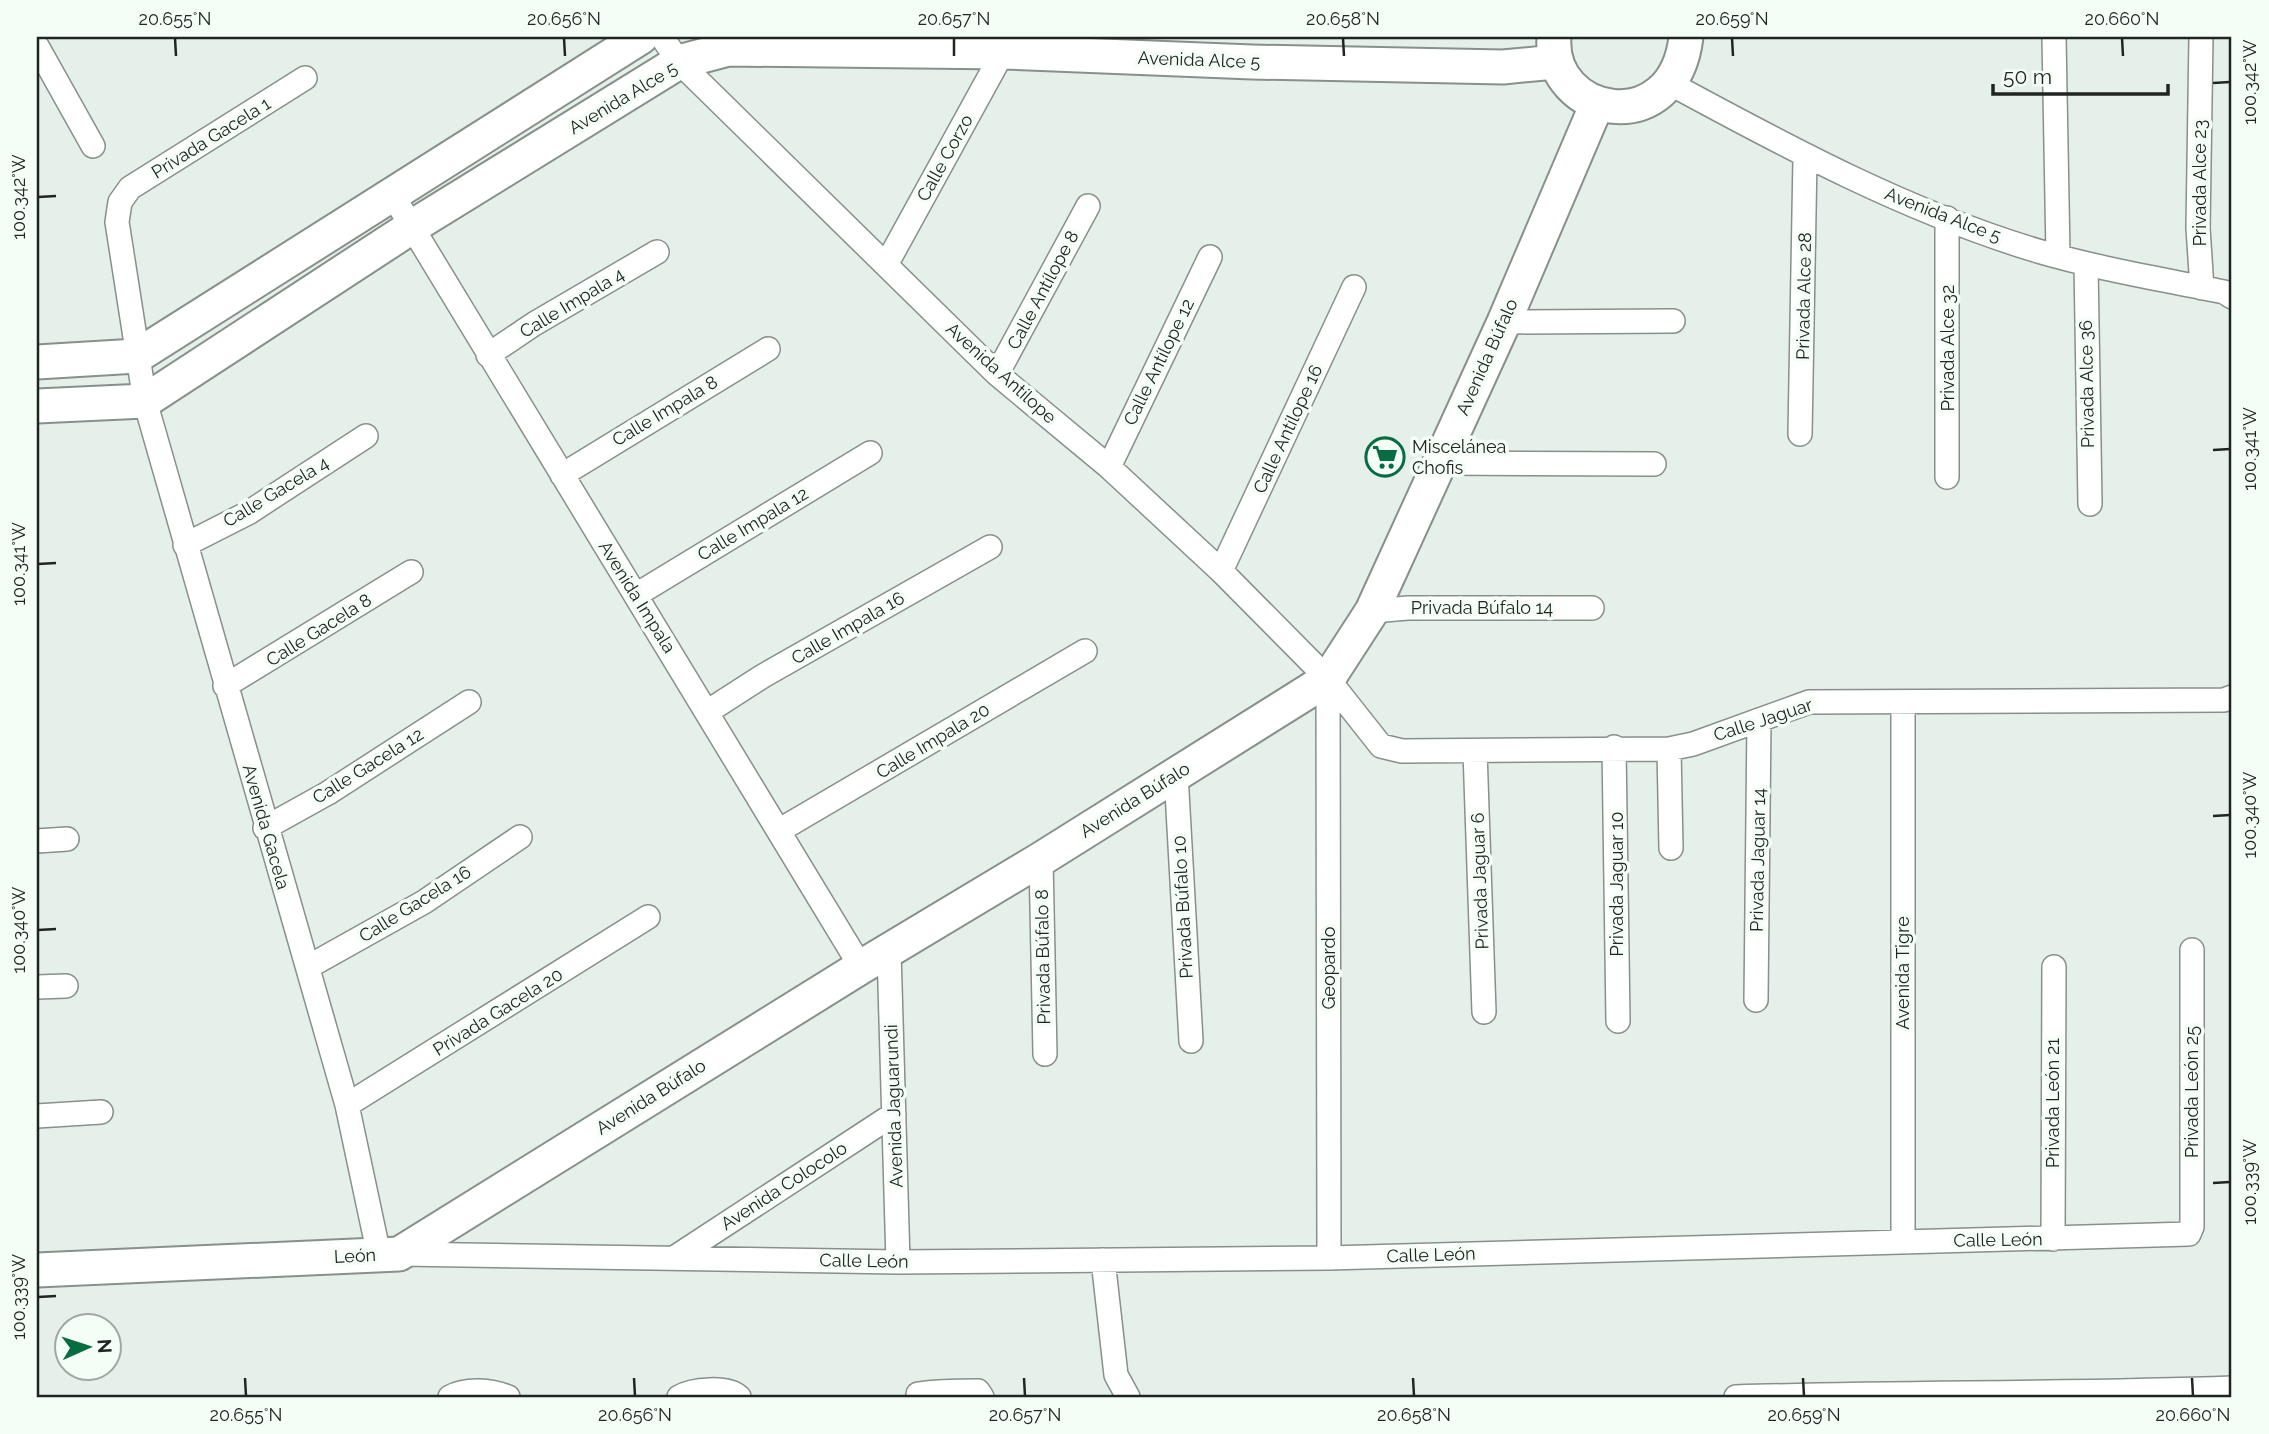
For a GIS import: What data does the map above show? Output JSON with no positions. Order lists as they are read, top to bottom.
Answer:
{
  "streets": {
    "street": [
      "Avenida Alce 5",
      "Privada Gacela 1",
      "Calle Corzo",
      "Privada Alce 23",
      "Calle Antílope 8",
      "Privada Alce 28",
      "Calle Impala 4",
      "Privada Alce 32",
      "Avenida Búfalo",
      "Calle Antílope 12",
      "Avenida Antílope",
      "Privada Alce 36",
      "Calle Impala 8",
      "Calle Antílope 16",
      "Calle Gacela 4",
      "Calle Impala 12",
      "Avenida Impala",
      "Privada Búfalo 14",
      "Calle Impala 16",
      "Calle Gacela 8",
      "Calle Jaguar",
      "Calle Impala 20",
      "Calle Gacela 12",
      "Avenida Gacela",
      "Privada Jaguar 14",
      "Privada Jaguar 6",
      "Privada Jaguar 10",
      "Calle Gacela 16",
      "Privada Búfalo 10",
      "Privada Búfalo 8",
      "Geopardo",
      "Avenida Tigre",
      "Privada Gacela 20",
      "Privada León 25",
      "Privada León 21",
      "Avenida Jaguarundi",
      "Avenida Colocolo",
      "Calle León",
      "León"
    ]
  },
  "crossings": [
    ["Avenida Alce 5", "Calle Corzo"],
    ["Avenida Alce 5", "Privada Alce 23"],
    ["Avenida Alce 5", "Privada Alce 28"],
    ["Avenida Alce 5", "Privada Alce 32"],
    ["Avenida Alce 5", "Avenida Antílope"],
    ["Avenida Alce 5", "Privada Alce 36"],
    ["Avenida Alce 5", "Avenida Impala"],
    ["Avenida Alce 5", "Avenida Gacela"],
    ["Privada Gacela 1", "Avenida Gacela"],
    ["Calle Corzo", "Avenida Antílope"],
    ["Calle Antílope 8", "Avenida Antílope"],
    ["Calle Impala 4", "Avenida Impala"],
    ["Avenida Búfalo", "Avenida Antílope"],
    ["Avenida Búfalo", "Avenida Impala"],
    ["Avenida Búfalo", "Privada Búfalo 14"],
    ["Avenida Búfalo", "Calle Jaguar"],
    ["Avenida Búfalo", "Avenida Gacela"],
    ["Avenida Búfalo", "Privada Búfalo 10"],
    ["Avenida Búfalo", "Privada Búfalo 8"],
    ["Avenida Búfalo", "Geopardo"],
    ["Avenida Búfalo", "Avenida Jaguarundi"],
    ["Avenida Búfalo", "León"],
    ["Calle Antílope 12", "Avenida Antílope"],
    ["Avenida Antílope", "Calle Antílope 16"],
    ["Avenida Antílope", "Calle Jaguar"],
    ["Avenida Antílope", "Geopardo"],
    ["Calle Impala 8", "Avenida Impala"],
    ["Calle Gacela 4", "Avenida Gacela"],
    ["Calle Impala 12", "Avenida Impala"],
    ["Avenida Impala", "Calle Impala 16"],
    ["Avenida Impala", "Calle Impala 20"],
    ["Avenida Impala", "Avenida Jaguarundi"],
    ["Calle Gacela 8", "Avenida Gacela"],
    ["Calle Jaguar", "Privada Jaguar 14"],
    ["Calle Jaguar", "Privada Jaguar 6"],
    ["Calle Jaguar", "Privada Jaguar 10"],
    ["Calle Jaguar", "Geopardo"],
    ["Calle Jaguar", "Avenida Tigre"],
    ["Calle Gacela 12", "Avenida Gacela"],
    ["Avenida Gacela", "Calle Gacela 16"],
    ["Avenida Gacela", "Privada Gacela 20"],
    ["Avenida Gacela", "León"],
    ["Geopardo", "Calle León"],
    ["Avenida Tigre", "Calle León"],
    ["Privada León 25", "Calle León"],
    ["Privada León 21", "Calle León"],
    ["Avenida Jaguarundi", "Avenida Colocolo"],
    ["Avenida Jaguarundi", "Calle León"],
    ["Avenida Colocolo", "Calle León"],
    ["Avenida Colocolo", "León"],
    ["Calle León", "León"]
  ],
  "places": {
    "supermarket": ["Miscelánea Chofis"]
  },
  "scale_bar": "50 m",
  "north": "right",
  "coordinates": [
    "20.655°N",
    "20.656°N",
    "20.657°N",
    "20.658°N",
    "20.659°N",
    "20.660°N",
    "100.342°W",
    "100.341°W",
    "100.340°W",
    "100.339°W"
  ]
}
